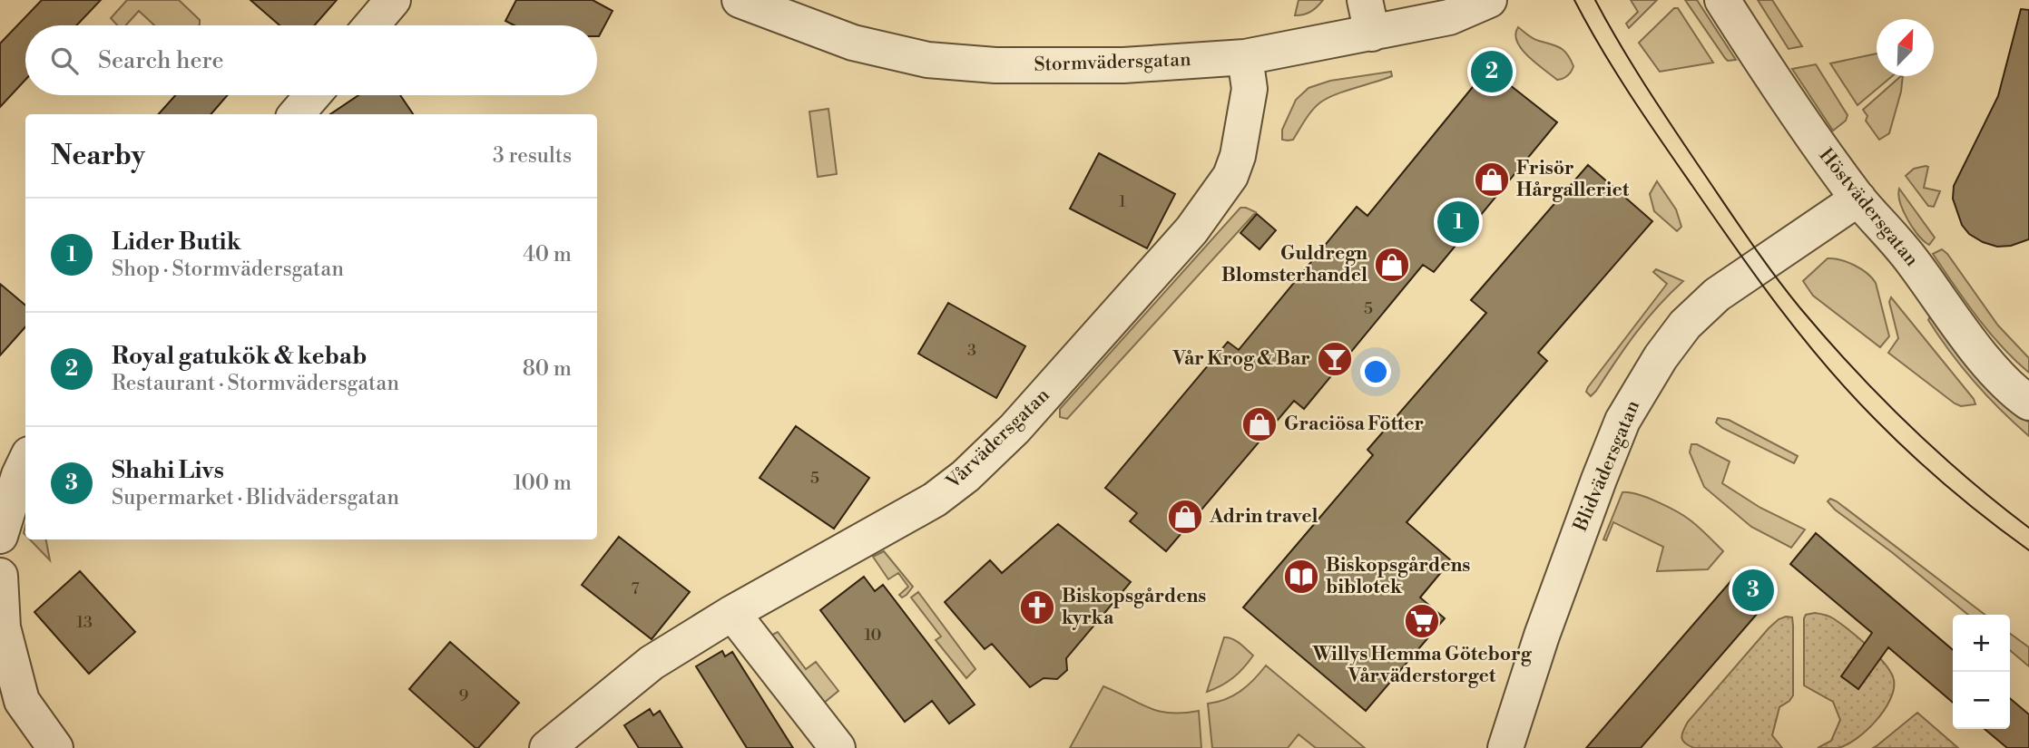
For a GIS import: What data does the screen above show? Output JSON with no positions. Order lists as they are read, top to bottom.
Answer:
{
  "streets": {
    "street": [
      "Stormvädersgatan",
      "Höstvädersgatan",
      "Vårvädersgatan",
      "Blidvädersgatan"
    ]
  },
  "crossings": [
    ["Stormvädersgatan", "Vårvädersgatan"],
    ["Höstvädersgatan", "Blidvädersgatan"]
  ],
  "places": {
    "shop": [
      "Frisör Hårgalleriet",
      "Guldregn Blomsterhandel",
      "Graciösa Fötter",
      "Adrin travel"
    ],
    "bar": ["Vår Krog & Bar"],
    "library": ["Biskopsgårdens biblotek"],
    "church": ["Biskopsgårdens kyrka"],
    "supermarket": ["Willys Hemma Göteborg Vårväderstorget"]
  },
  "house_numbers": [
    "1",
    "5",
    "3",
    "5",
    "7",
    "13",
    "10",
    "9"
  ],
  "north": "top right",
  "page": {
    "search": "Search here",
    "pins": ["2", "1", "3"],
    "heading": ["Nearby", "3 results"],
    "list": [
      {
        "mark": "1",
        "name": "Lider Butik",
        "note": "Shop · Stormvädersgatan",
        "value": "40 m"
      },
      {
        "mark": "2",
        "name": "Royal gatukök & kebab",
        "note": "Restaurant · Stormvädersgatan",
        "value": "80 m"
      },
      {
        "mark": "3",
        "name": "Shahi Livs",
        "note": "Supermarket · Blidvädersgatan",
        "value": "100 m"
      }
    ],
    "map_buttons": ["+", "−"]
  }
}
